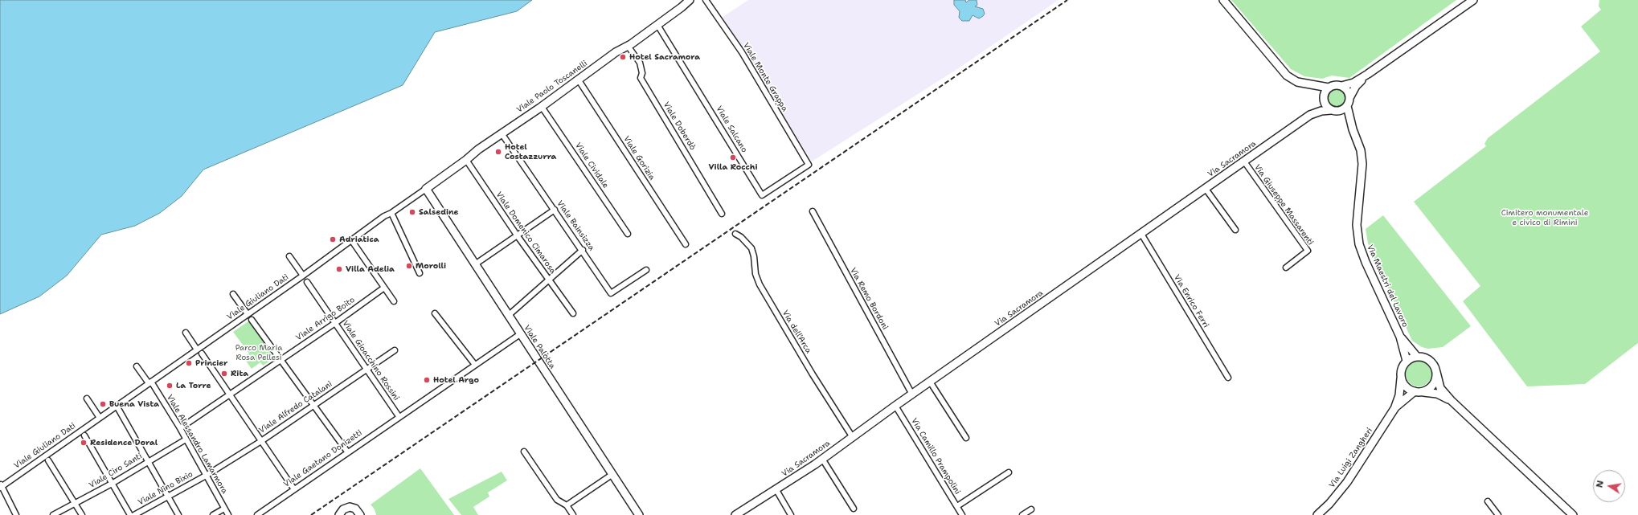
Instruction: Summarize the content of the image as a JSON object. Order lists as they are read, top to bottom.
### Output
{
  "streets": {
    "street": [
      "Viale Monte Grappa",
      "Viale Paolo Toscanelli",
      "Viale Doberdò",
      "Viale Salcano",
      "Viale Gorizia",
      "Via Sacramora",
      "Viale Cividale",
      "Via Giuseppe Massarenti",
      "Viale Bainsizza",
      "Viale Domenico Cimarosa",
      "Via Maestri del Lavoro",
      "Viale Giuliano Dati",
      "Via Remo Bordoni",
      "Via Enrico Ferri",
      "Viale Arrigo Boito",
      "Via dell'Arca",
      "Viale Palotta",
      "Viale Gioacchino Rossini",
      "Viale Alfredo Catalani",
      "Viale Alessandro Lamarmora",
      "Via Camillo Prampolini",
      "Via Luigi Zangheri",
      "Viale Gaetano Donizetti",
      "Viale Ciro Santi",
      "Viale Nino Bixio"
    ]
  },
  "crossings": [
    ["Viale Monte Grappa", "Viale Salcano"],
    ["Viale Paolo Toscanelli", "Viale Doberdò"],
    ["Viale Paolo Toscanelli", "Viale Salcano"],
    ["Viale Paolo Toscanelli", "Viale Gorizia"],
    ["Viale Paolo Toscanelli", "Viale Cividale"],
    ["Viale Paolo Toscanelli", "Viale Bainsizza"],
    ["Viale Paolo Toscanelli", "Viale Domenico Cimarosa"],
    ["Viale Paolo Toscanelli", "Viale Giuliano Dati"],
    ["Viale Paolo Toscanelli", "Viale Palotta"],
    ["Via Sacramora", "Via Giuseppe Massarenti"],
    ["Via Sacramora", "Via Maestri del Lavoro"],
    ["Via Sacramora", "Via Remo Bordoni"],
    ["Via Sacramora", "Via Enrico Ferri"],
    ["Via Sacramora", "Via dell'Arca"],
    ["Via Sacramora", "Via Camillo Prampolini"],
    ["Via Maestri del Lavoro", "Via Luigi Zangheri"],
    ["Viale Giuliano Dati", "Viale Palotta"],
    ["Viale Giuliano Dati", "Viale Alessandro Lamarmora"],
    ["Viale Arrigo Boito", "Viale Gioacchino Rossini"],
    ["Viale Arrigo Boito", "Viale Alessandro Lamarmora"],
    ["Viale Palotta", "Viale Gaetano Donizetti"],
    ["Viale Gioacchino Rossini", "Viale Alfredo Catalani"],
    ["Viale Gioacchino Rossini", "Viale Gaetano Donizetti"],
    ["Viale Alfredo Catalani", "Viale Alessandro Lamarmora"],
    ["Viale Alfredo Catalani", "Viale Nino Bixio"],
    ["Viale Alessandro Lamarmora", "Viale Ciro Santi"],
    ["Viale Alessandro Lamarmora", "Viale Nino Bixio"]
  ],
  "parks": ["Cimitero monumentale e civico di Rimini", "Parco Maria Rosa Pellesi"],
  "places": [
    "Hotel Sacramora",
    "Hotel Costazzurra",
    "Villa Rocchi",
    "Salsedine",
    "Adriatica",
    "Morolli",
    "Villa Adelia",
    "Princier",
    "Rita",
    "Hotel Argo",
    "La Torre",
    "Buena Vista",
    "Residence Doral"
  ],
  "north": "left"
}
